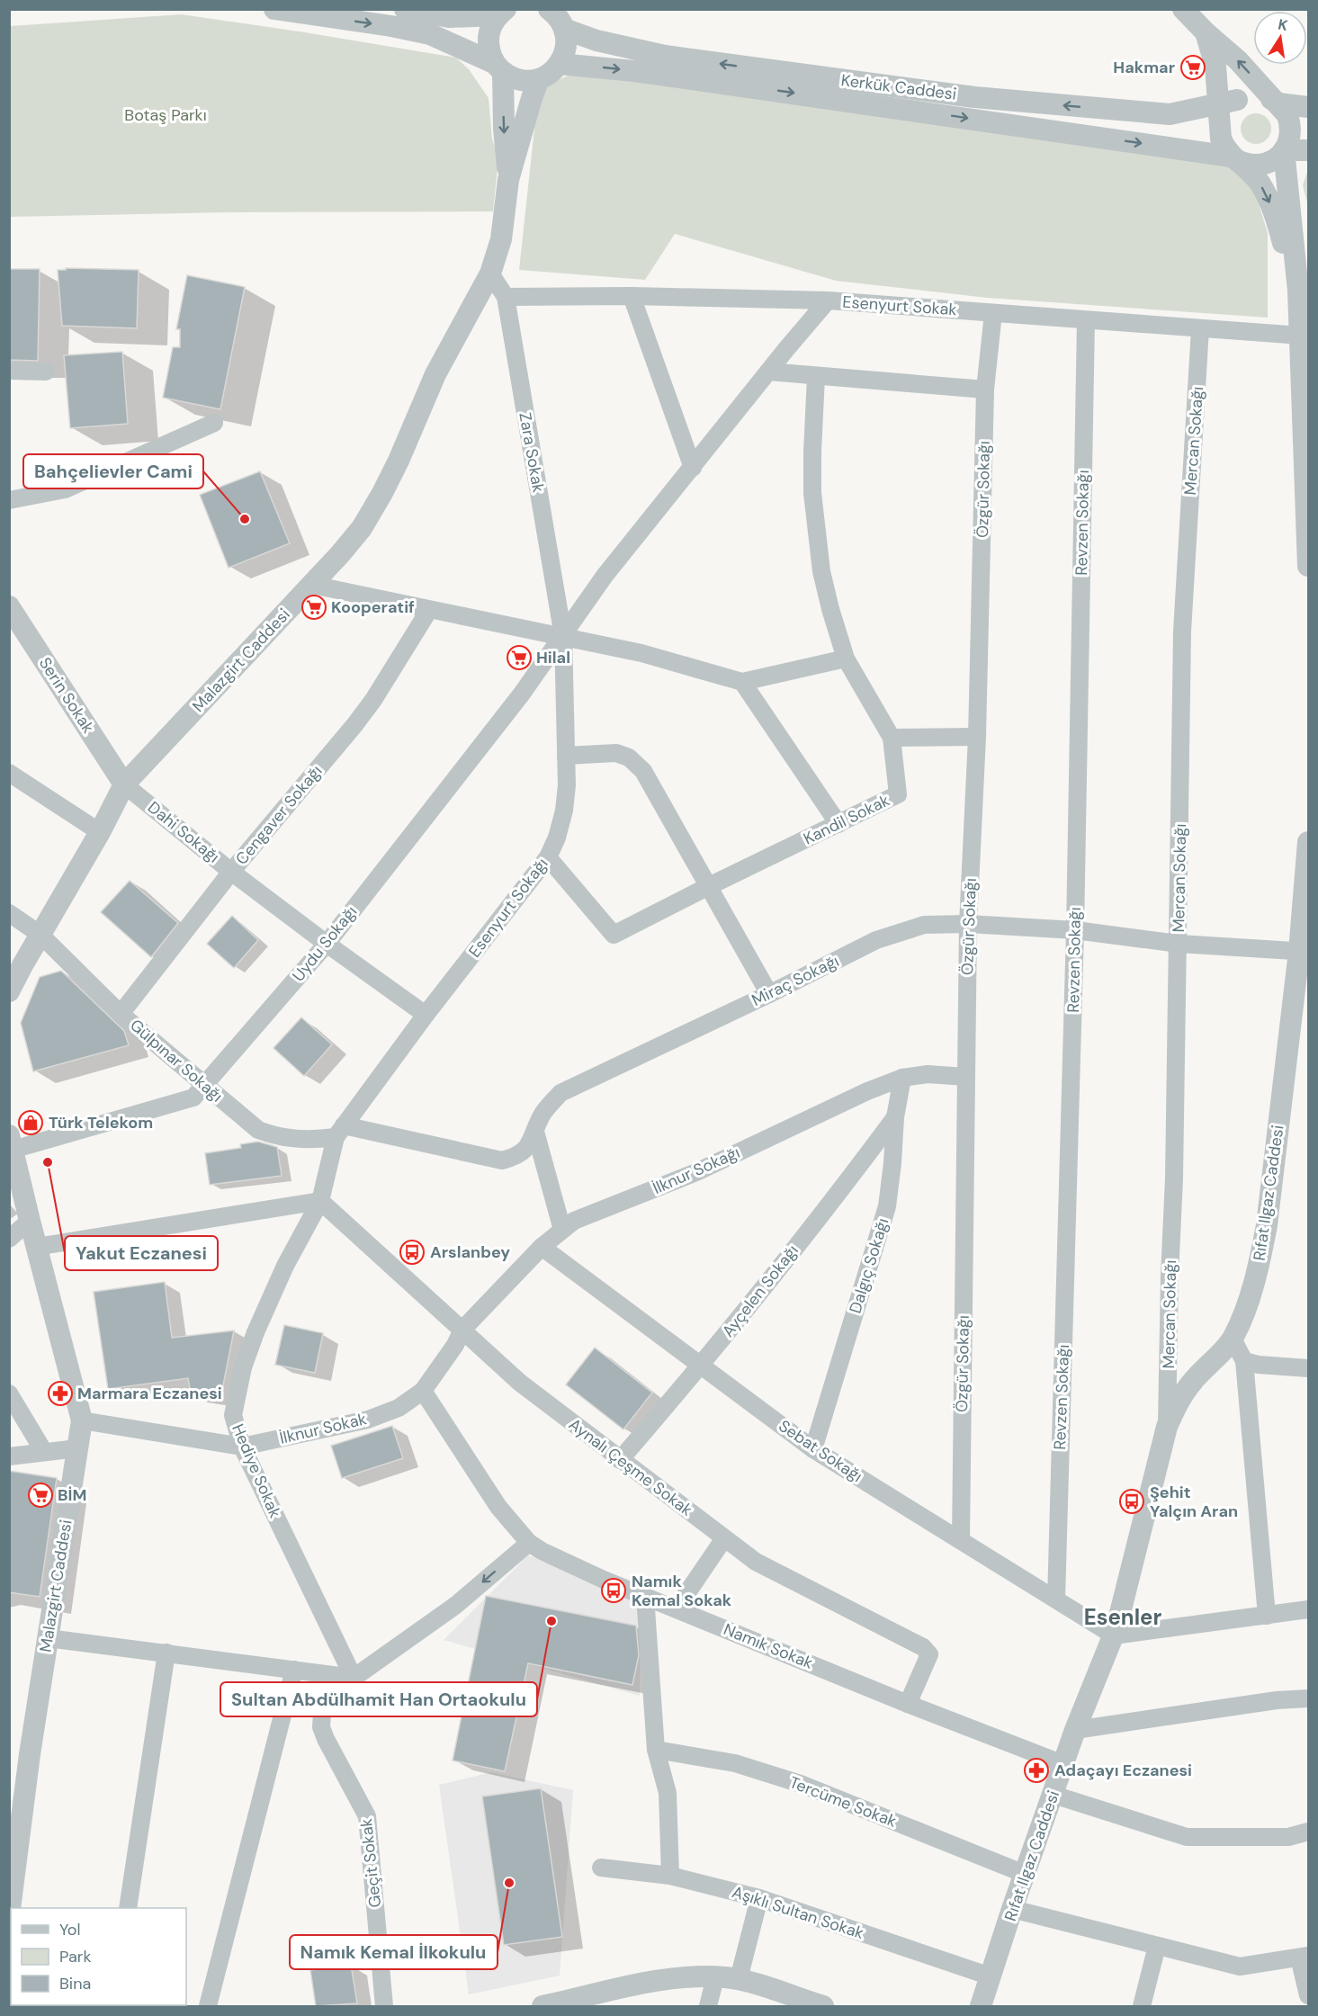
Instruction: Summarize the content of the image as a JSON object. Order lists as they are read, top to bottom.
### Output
{
  "streets": {
    "street": [
      "Kerkük Caddesi",
      "Esenyurt Sokak",
      "Mercan Sokağı",
      "Zara Sokak",
      "Özgür Sokağı",
      "Revzen Sokağı",
      "Malazgirt Caddesi",
      "Serin Sokak",
      "Cengaver Sokağı",
      "Kandil Sokak",
      "Dahi Sokağı",
      "Esenyurt Sokağı",
      "Uydu Sokağı",
      "Miraç Sokağı",
      "Gülpınar Sokağı",
      "İlknur Sokağı",
      "Rıfat Ilgaz Caddesi",
      "Dalgıç Sokağı",
      "Ayçelen Sokağı",
      "İlknur Sokak",
      "Sebat Sokağı",
      "Aynalı Çeşme Sokak",
      "Hediye Sokak",
      "Namık Sokak",
      "Tercüme Sokak",
      "Geçit Sokak",
      "Aşıklı Sultan Sokak"
    ]
  },
  "crossings": [
    ["Esenyurt Sokak", "Mercan Sokağı"],
    ["Esenyurt Sokak", "Zara Sokak"],
    ["Esenyurt Sokak", "Özgür Sokağı"],
    ["Esenyurt Sokak", "Revzen Sokağı"],
    ["Esenyurt Sokak", "Esenyurt Sokağı"],
    ["Esenyurt Sokak", "Uydu Sokağı"],
    ["Mercan Sokağı", "Miraç Sokağı"],
    ["Mercan Sokağı", "Rıfat Ilgaz Caddesi"],
    ["Zara Sokak", "Malazgirt Caddesi"],
    ["Zara Sokak", "Esenyurt Sokağı"],
    ["Zara Sokak", "Uydu Sokağı"],
    ["Özgür Sokağı", "Miraç Sokağı"],
    ["Özgür Sokağı", "İlknur Sokağı"],
    ["Özgür Sokağı", "Sebat Sokağı"],
    ["Revzen Sokağı", "Miraç Sokağı"],
    ["Revzen Sokağı", "Sebat Sokağı"],
    ["Malazgirt Caddesi", "Serin Sokak"],
    ["Malazgirt Caddesi", "Dahi Sokağı"],
    ["Malazgirt Caddesi", "Uydu Sokağı"],
    ["Malazgirt Caddesi", "Gülpınar Sokağı"],
    ["Malazgirt Caddesi", "İlknur Sokak"],
    ["Serin Sokak", "Dahi Sokağı"],
    ["Cengaver Sokağı", "Dahi Sokağı"],
    ["Cengaver Sokağı", "Gülpınar Sokağı"],
    ["Kandil Sokak", "Esenyurt Sokağı"],
    ["Dahi Sokağı", "Esenyurt Sokağı"],
    ["Dahi Sokağı", "Uydu Sokağı"],
    ["Esenyurt Sokağı", "Uydu Sokağı"],
    ["Esenyurt Sokağı", "Miraç Sokağı"],
    ["Esenyurt Sokağı", "Gülpınar Sokağı"],
    ["Esenyurt Sokağı", "Hediye Sokak"],
    ["Uydu Sokağı", "Gülpınar Sokağı"],
    ["Miraç Sokağı", "Gülpınar Sokağı"],
    ["Miraç Sokağı", "Rıfat Ilgaz Caddesi"],
    ["Miraç Sokağı", "Hediye Sokak"],
    ["Gülpınar Sokağı", "Hediye Sokak"],
    ["İlknur Sokağı", "Dalgıç Sokağı"],
    ["İlknur Sokağı", "İlknur Sokak"],
    ["İlknur Sokağı", "Sebat Sokağı"],
    ["İlknur Sokağı", "Aynalı Çeşme Sokak"],
    ["Rıfat Ilgaz Caddesi", "Sebat Sokağı"],
    ["Rıfat Ilgaz Caddesi", "Namık Sokak"],
    ["Rıfat Ilgaz Caddesi", "Tercüme Sokak"],
    ["Rıfat Ilgaz Caddesi", "Aşıklı Sultan Sokak"],
    ["Dalgıç Sokağı", "Ayçelen Sokağı"],
    ["Dalgıç Sokağı", "Sebat Sokağı"],
    ["Ayçelen Sokağı", "Sebat Sokağı"],
    ["Ayçelen Sokağı", "Aynalı Çeşme Sokak"],
    ["İlknur Sokak", "Aynalı Çeşme Sokak"],
    ["İlknur Sokak", "Hediye Sokak"],
    ["İlknur Sokak", "Namık Sokak"],
    ["Aynalı Çeşme Sokak", "Hediye Sokak"],
    ["Aynalı Çeşme Sokak", "Namık Sokak"],
    ["Hediye Sokak", "Geçit Sokak"],
    ["Namık Sokak", "Geçit Sokak"]
  ],
  "one_way": ["Geçit Sokak"],
  "districts": ["Esenler"],
  "parks": ["Botaş Parkı"],
  "places": {
    "supermarket": [
      "Hakmar",
      "Kooperatif",
      "Hilal",
      "BİM"
    ],
    "other": [
      "Bahçelievler Cami",
      "Yakut Eczanesi",
      "Sultan Abdülhamit Han Ortaokulu",
      "Namık Kemal İlkokulu"
    ],
    "shop": ["Türk Telekom"],
    "bus stop": ["Arslanbey", "Şehit Yalçın Aran", "Namık Kemal Sokak"],
    "pharmacy": ["Marmara Eczanesi", "Adaçayı Eczanesi"]
  },
  "legend": ["Yol", "Park", "Bina"],
  "north": "top"
}
